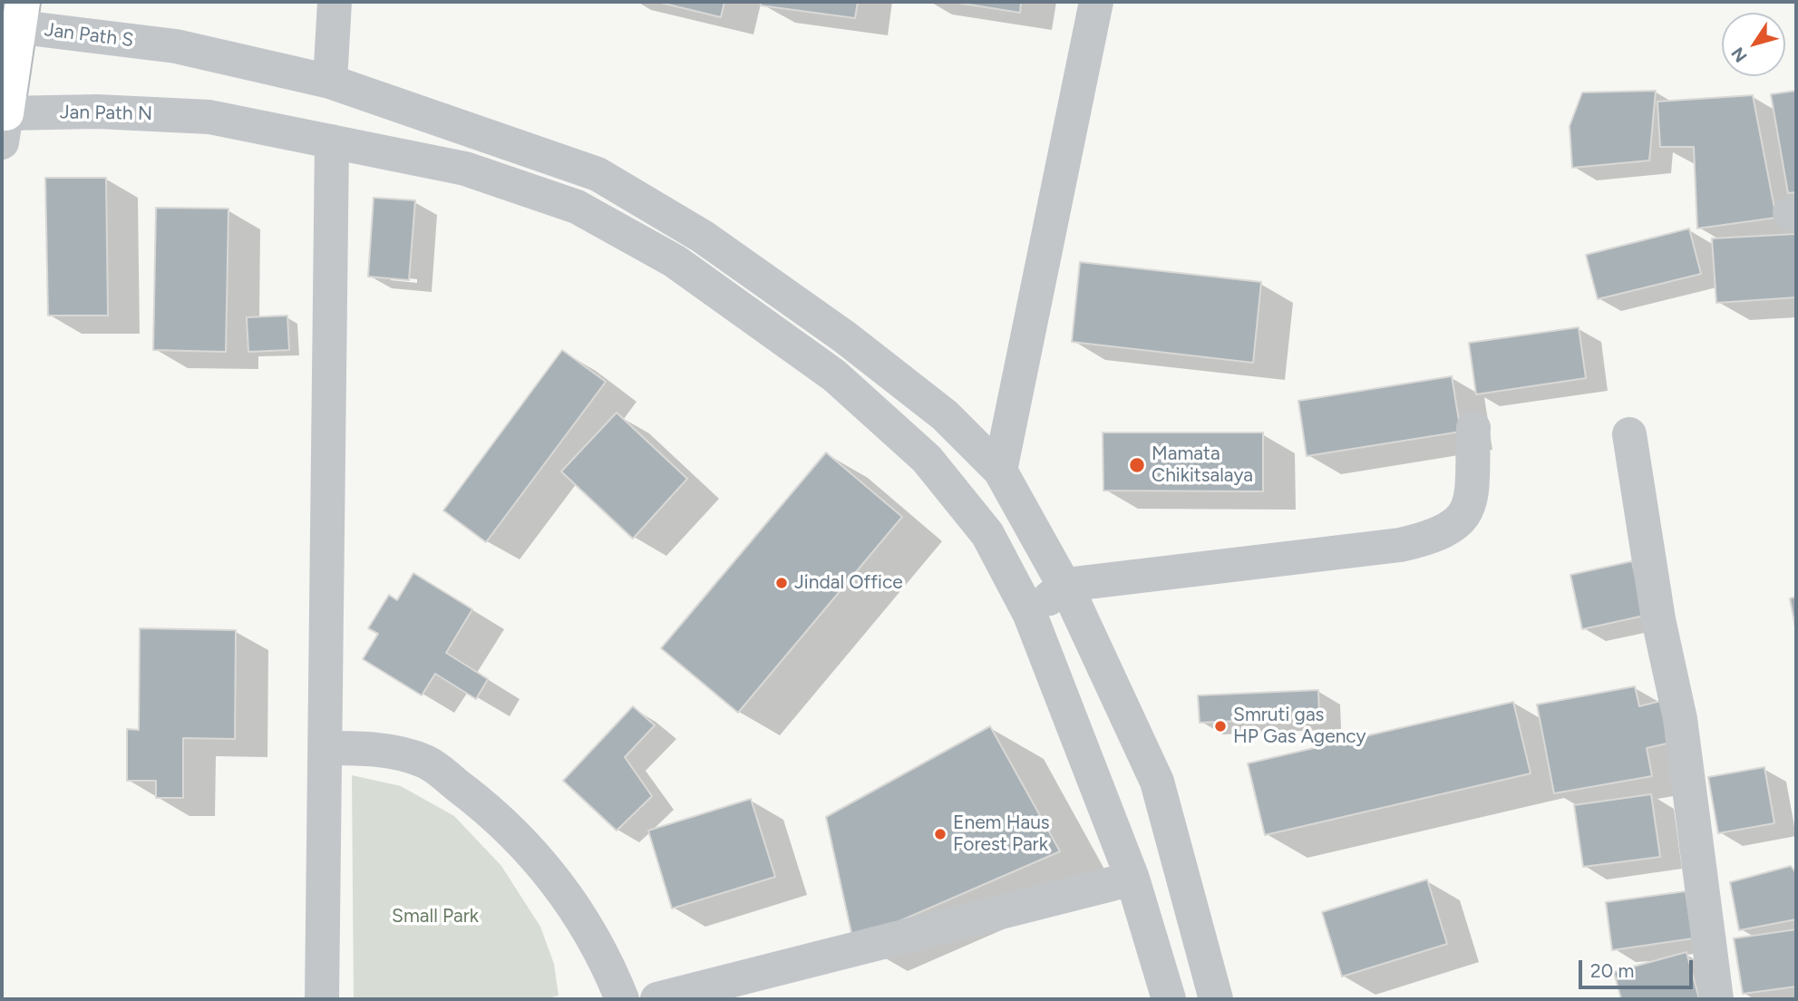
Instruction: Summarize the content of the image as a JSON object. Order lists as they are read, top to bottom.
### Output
{
  "streets": {
    "street": ["Jan Path S", "Jan Path N"]
  },
  "parks": ["Small Park"],
  "places": [
    "Mamata Chikitsalaya",
    "Jindal Office",
    "Smruti gas HP Gas Agency",
    "Enem Haus Forest Park"
  ],
  "scale_bar": "20 m",
  "north": "bottom left"
}
